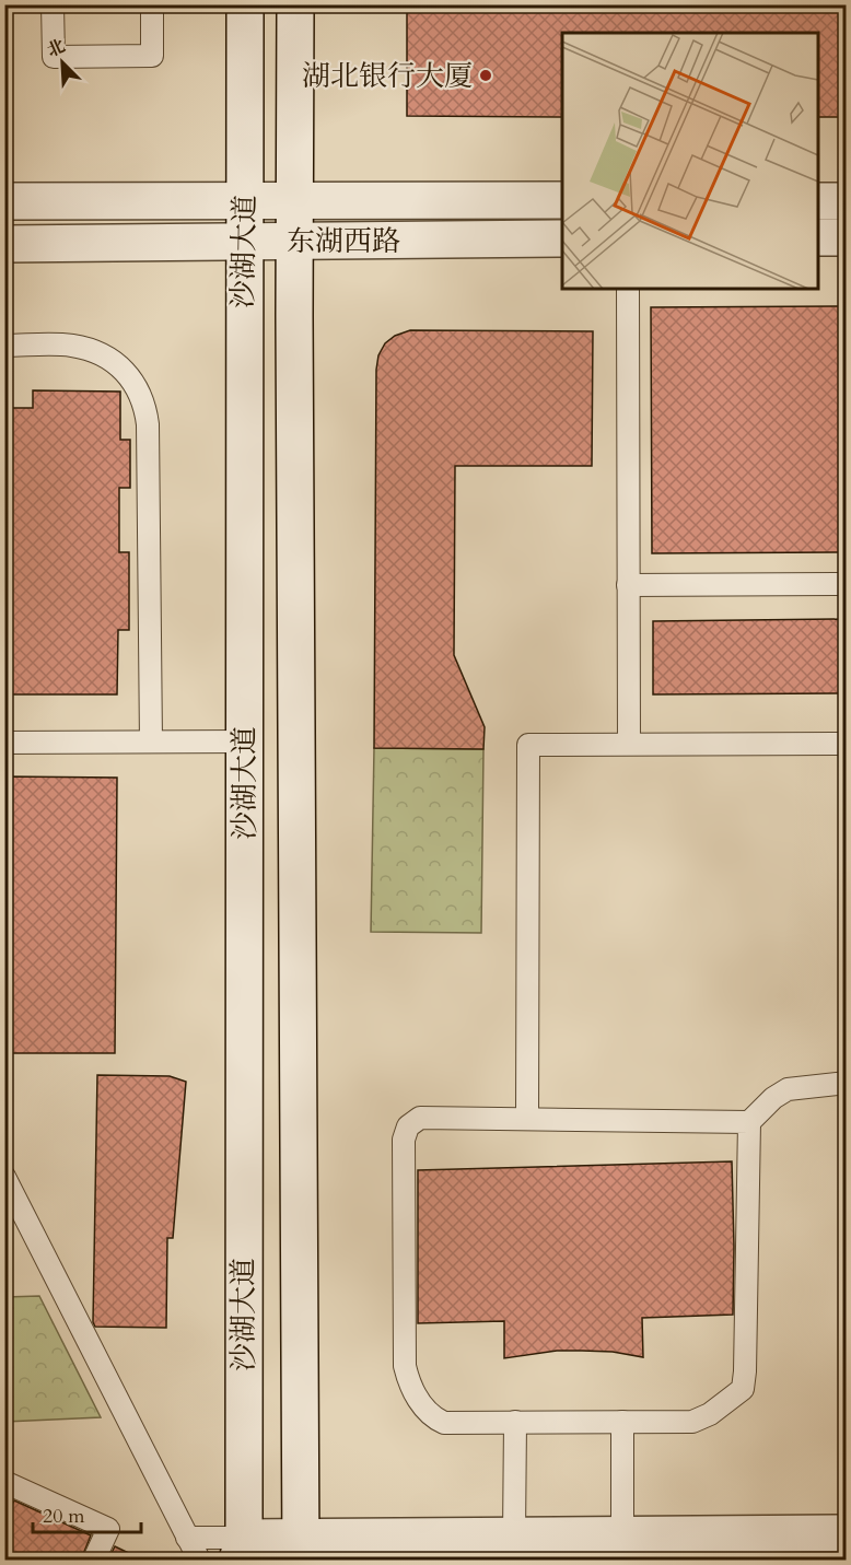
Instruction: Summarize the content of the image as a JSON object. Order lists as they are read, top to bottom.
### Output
{
  "streets": {
    "main road": ["东湖西路", "沙湖大道"]
  },
  "crossings": [
    ["东湖西路", "沙湖大道"]
  ],
  "places": ["湖北银行大厦"],
  "scale_bar": "20 m",
  "north": "top left"
}
